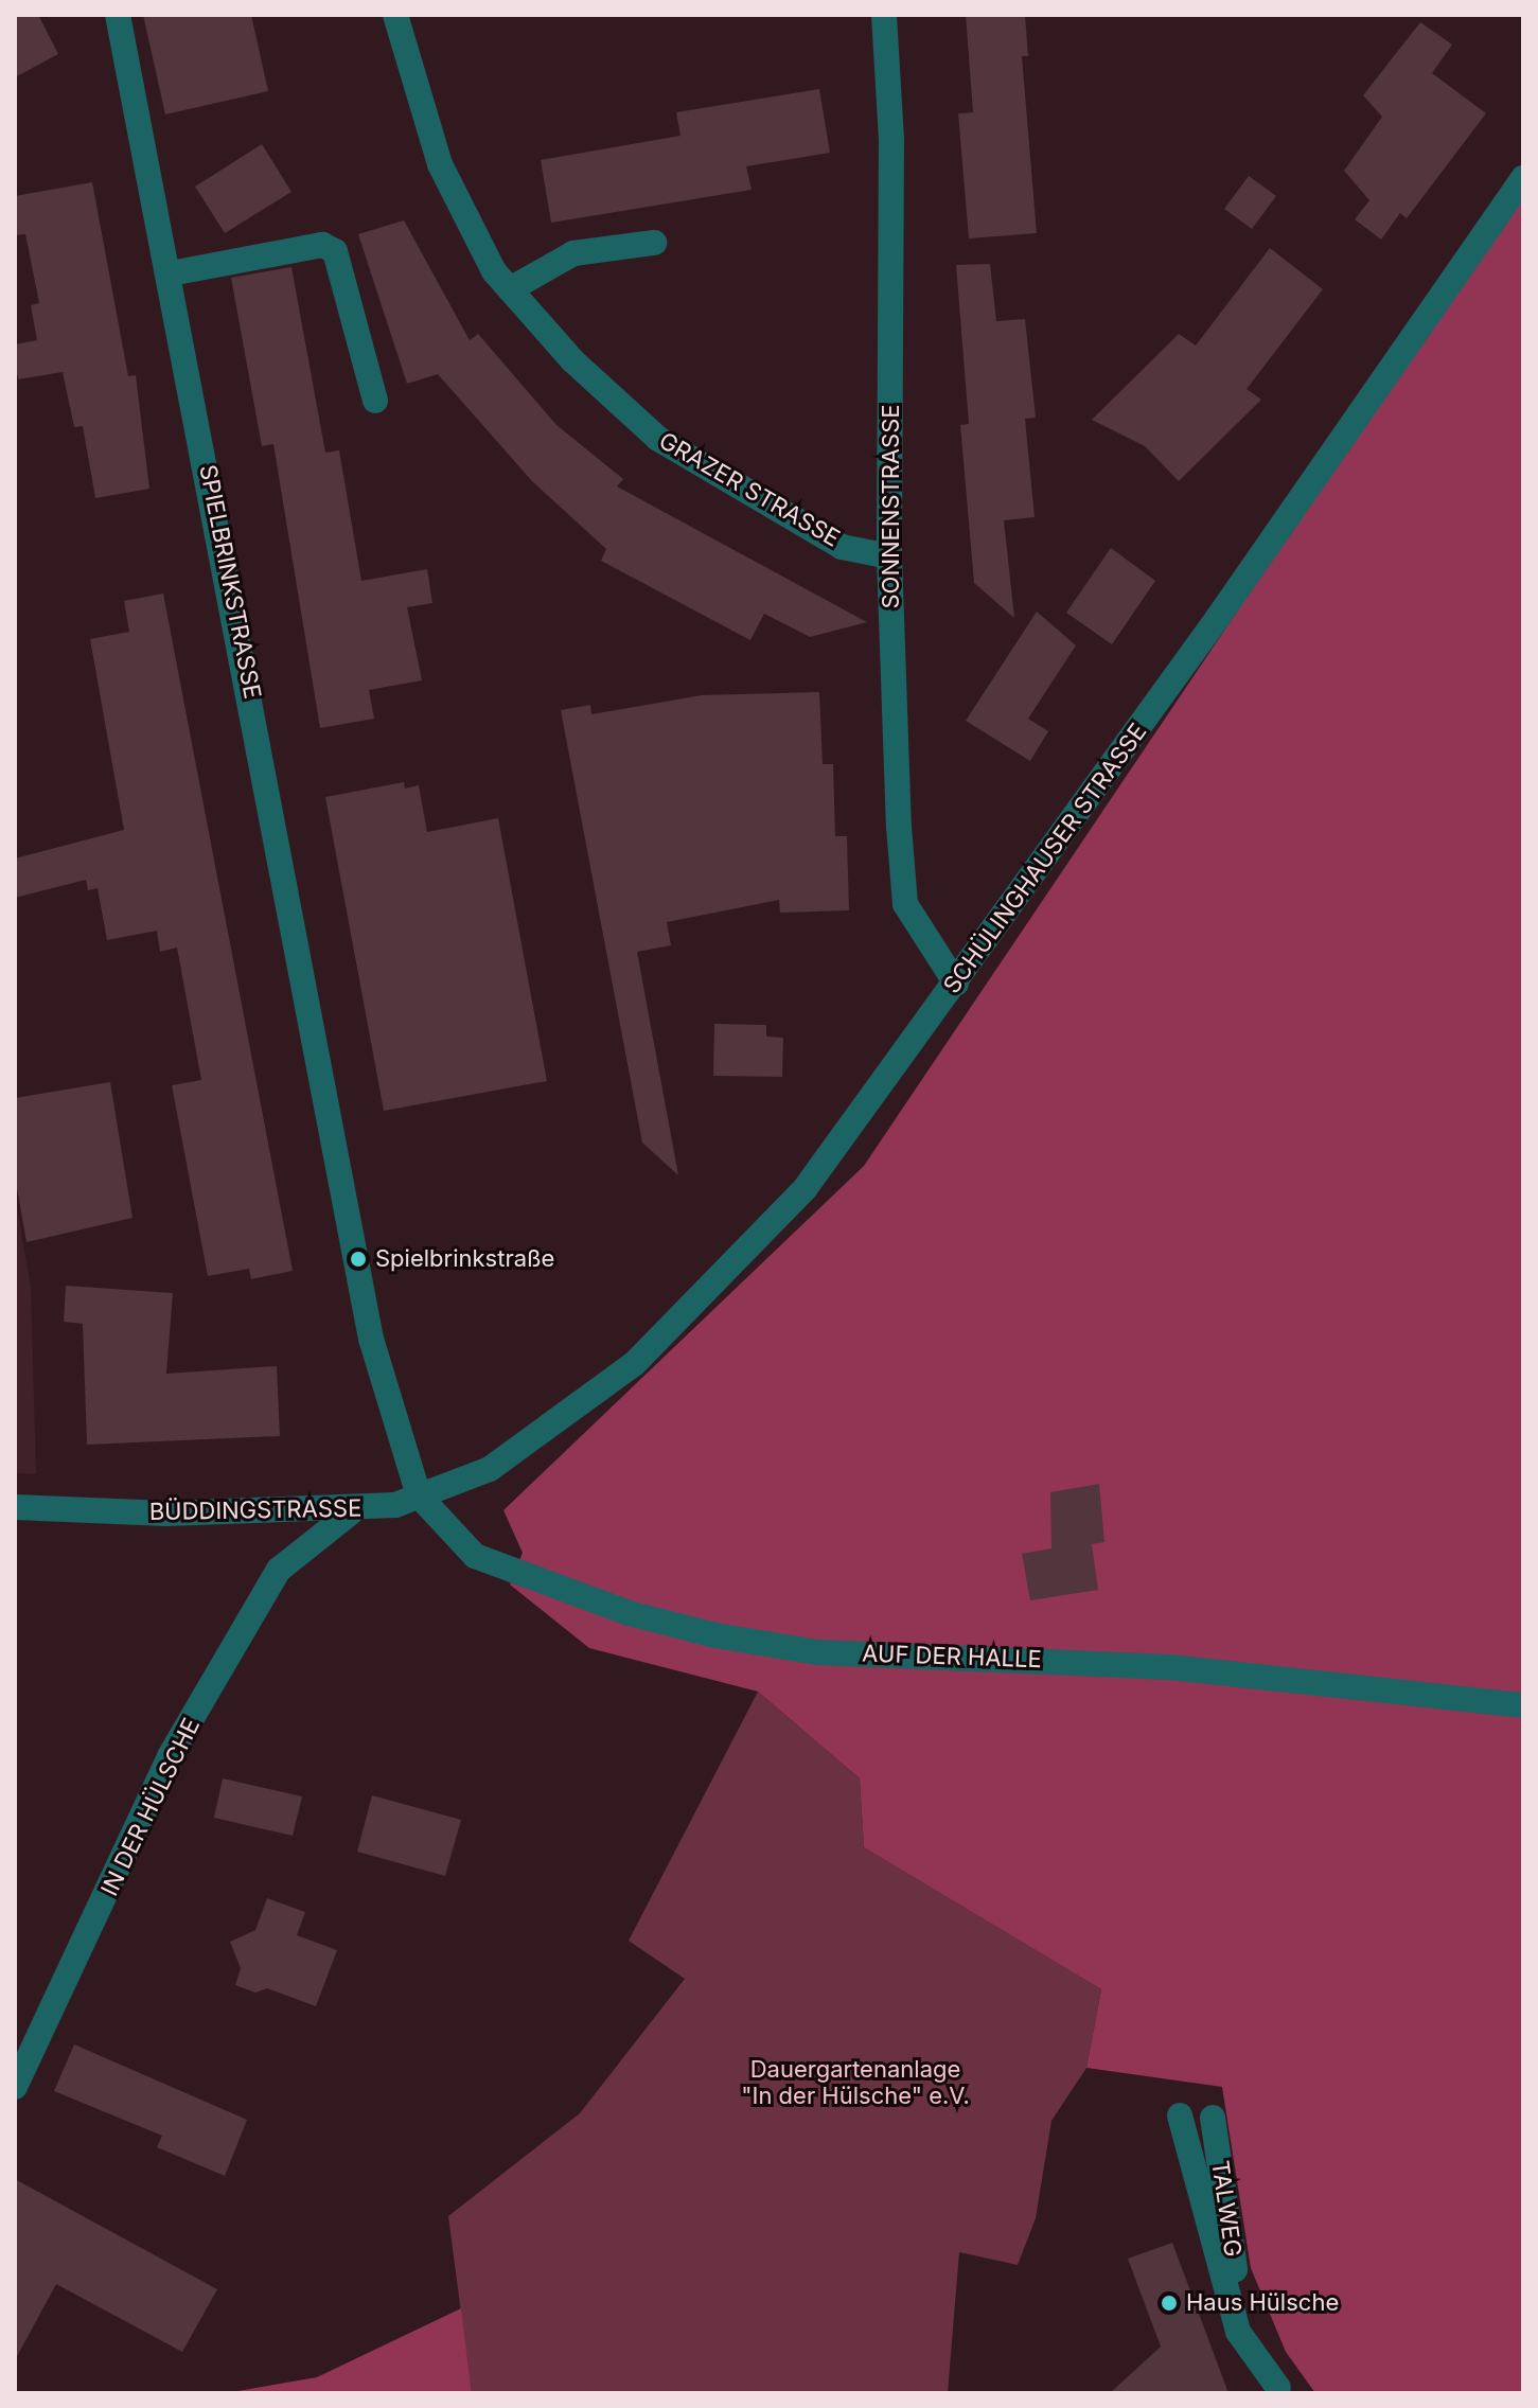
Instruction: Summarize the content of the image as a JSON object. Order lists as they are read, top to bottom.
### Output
{
  "streets": {
    "street": [
      "GRAZER STRASSE",
      "SONNENSTRASSE",
      "SPIELBRINKSTRASSE",
      "SCHÜLINGHAUSER STRASSE",
      "BÜDDINGSTRASSE",
      "AUF DER HALLE",
      "IN DER HÜLSCHE",
      "TALWEG"
    ]
  },
  "crossings": [
    ["GRAZER STRASSE", "SONNENSTRASSE"],
    ["SONNENSTRASSE", "SCHÜLINGHAUSER STRASSE"],
    ["SPIELBRINKSTRASSE", "BÜDDINGSTRASSE"],
    ["SPIELBRINKSTRASSE", "AUF DER HALLE"],
    ["SCHÜLINGHAUSER STRASSE", "BÜDDINGSTRASSE"],
    ["BÜDDINGSTRASSE", "AUF DER HALLE"],
    ["BÜDDINGSTRASSE", "IN DER HÜLSCHE"]
  ],
  "parks": ["Dauergartenanlage \"In der Hülsche\" e.V."],
  "places": ["Spielbrinkstraße", "Haus Hülsche"]
}
